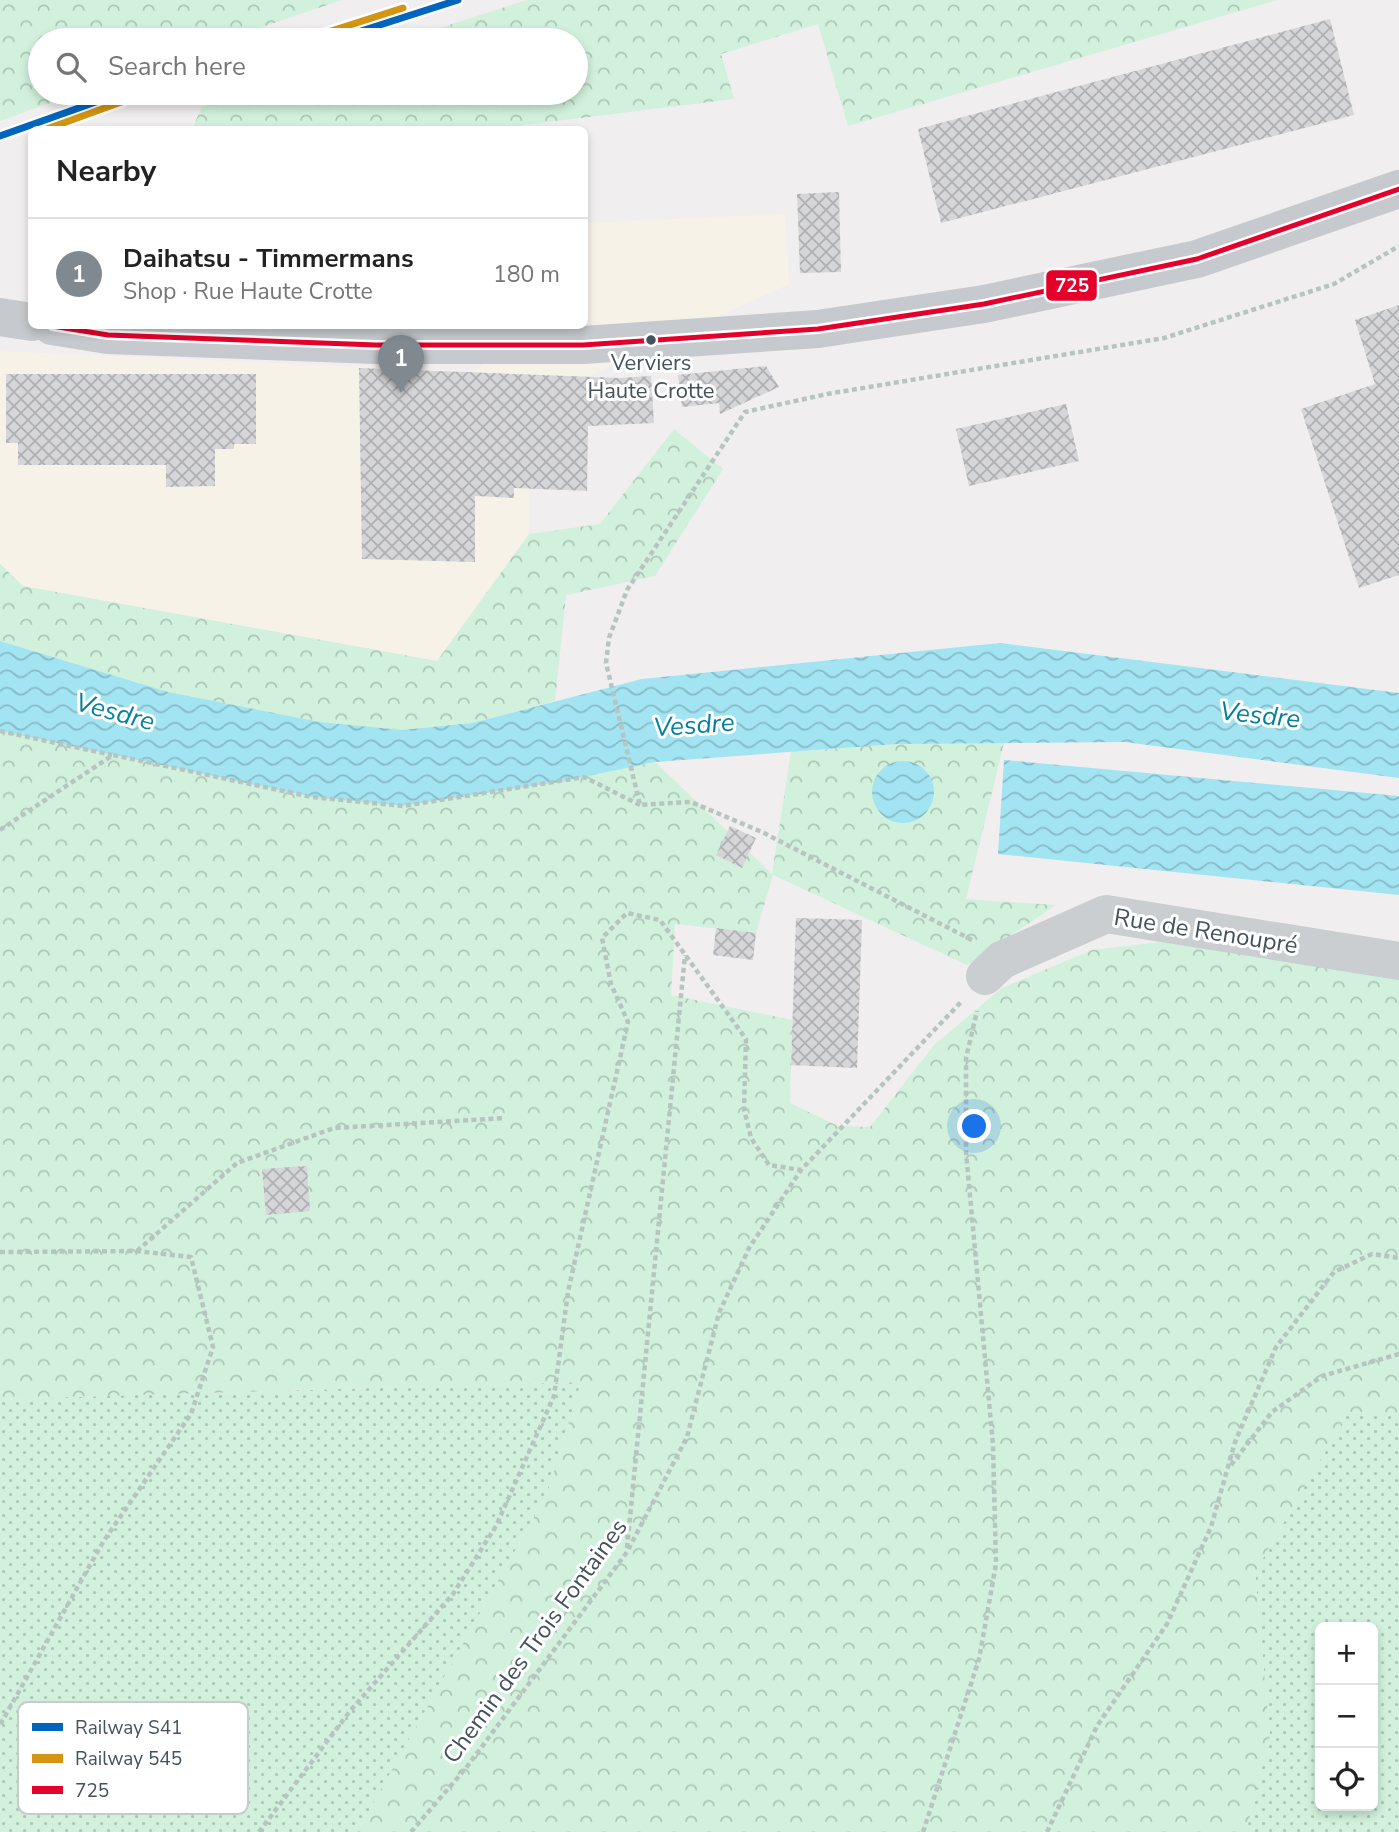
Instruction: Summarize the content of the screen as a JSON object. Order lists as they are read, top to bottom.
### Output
{
  "streets": {
    "street": ["Rue de Renoupré"],
    "path": ["Chemin des Trois Fontaines"]
  },
  "crossings": [
    ["Rue de Renoupré", "Chemin des Trois Fontaines"]
  ],
  "water": ["Vesdre"],
  "places": ["Verviers Haute Crotte"],
  "lines": ["rail line S41", "rail line 545", "transit line 725"],
  "legend": ["Railway S41", "Railway 545", "725"],
  "page": {
    "search": "Search here",
    "heading": "Nearby",
    "list": [
      {
        "mark": "1",
        "name": "Daihatsu - Timmermans",
        "note": "Shop · Rue Haute Crotte",
        "value": "180 m"
      }
    ],
    "pins": "1",
    "map_buttons": ["+", "−"]
  }
}
